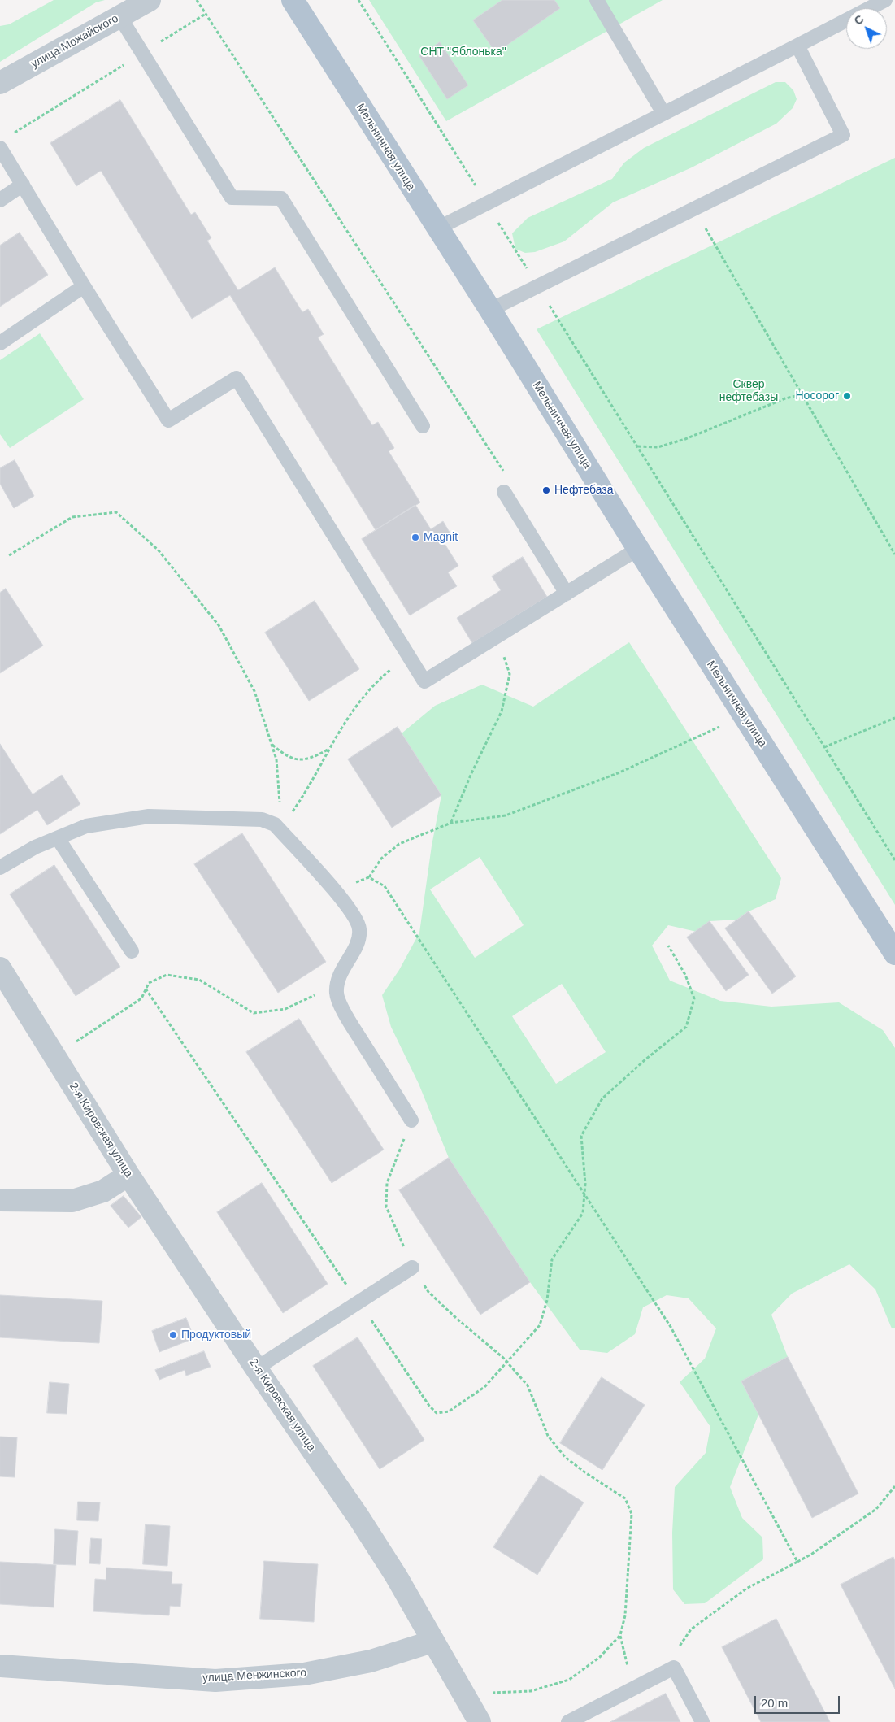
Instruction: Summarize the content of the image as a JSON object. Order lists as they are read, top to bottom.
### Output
{
  "streets": {
    "main road": ["Мельничная улица"],
    "street": ["улица Можайского", "2-я Кировская улица", "улица Менжинского"]
  },
  "crossings": [
    ["2-я Кировская улица", "улица Менжинского"]
  ],
  "parks": ["СНТ \"Яблонька\"", "Сквер нефтебазы"],
  "places": [
    "Носорог",
    "Нефтебаза",
    "Magnit",
    "Продуктовый"
  ],
  "scale_bar": "20 m",
  "north": "top left"
}
